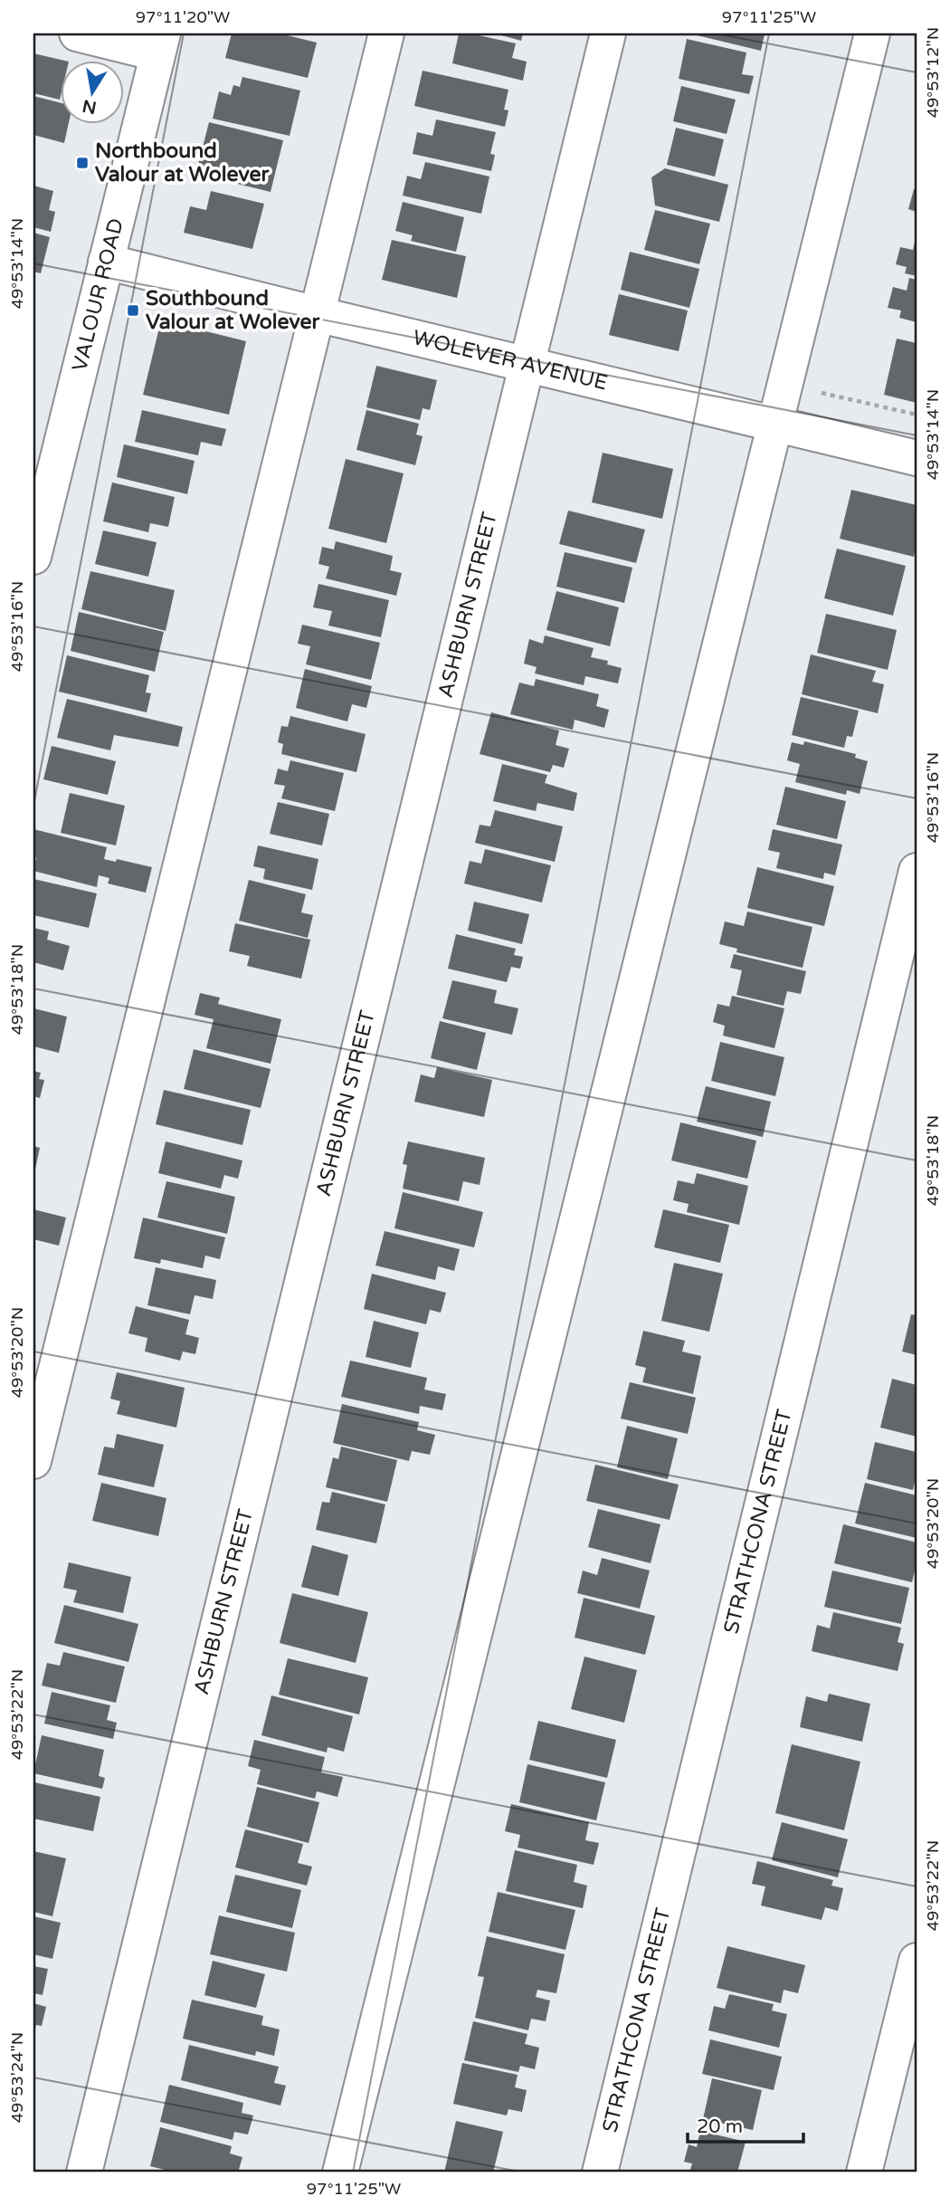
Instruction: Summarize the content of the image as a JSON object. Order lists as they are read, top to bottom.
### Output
{
  "streets": {
    "street": [
      "VALOUR ROAD",
      "WOLEVER AVENUE",
      "ASHBURN STREET",
      "STRATHCONA STREET"
    ]
  },
  "crossings": [
    ["VALOUR ROAD", "WOLEVER AVENUE"],
    ["WOLEVER AVENUE", "ASHBURN STREET"]
  ],
  "places": {
    "transit": ["Northbound Valour at Wolever", "Southbound Valour at Wolever"]
  },
  "scale_bar": "20 m",
  "north": "bottom",
  "coordinates": [
    "97°11'20\"W",
    "97°11'25\"W",
    "49°53'12\"N",
    "49°53'14\"N",
    "49°53'16\"N",
    "49°53'18\"N",
    "49°53'20\"N",
    "49°53'22\"N",
    "49°53'24\"N"
  ]
}
